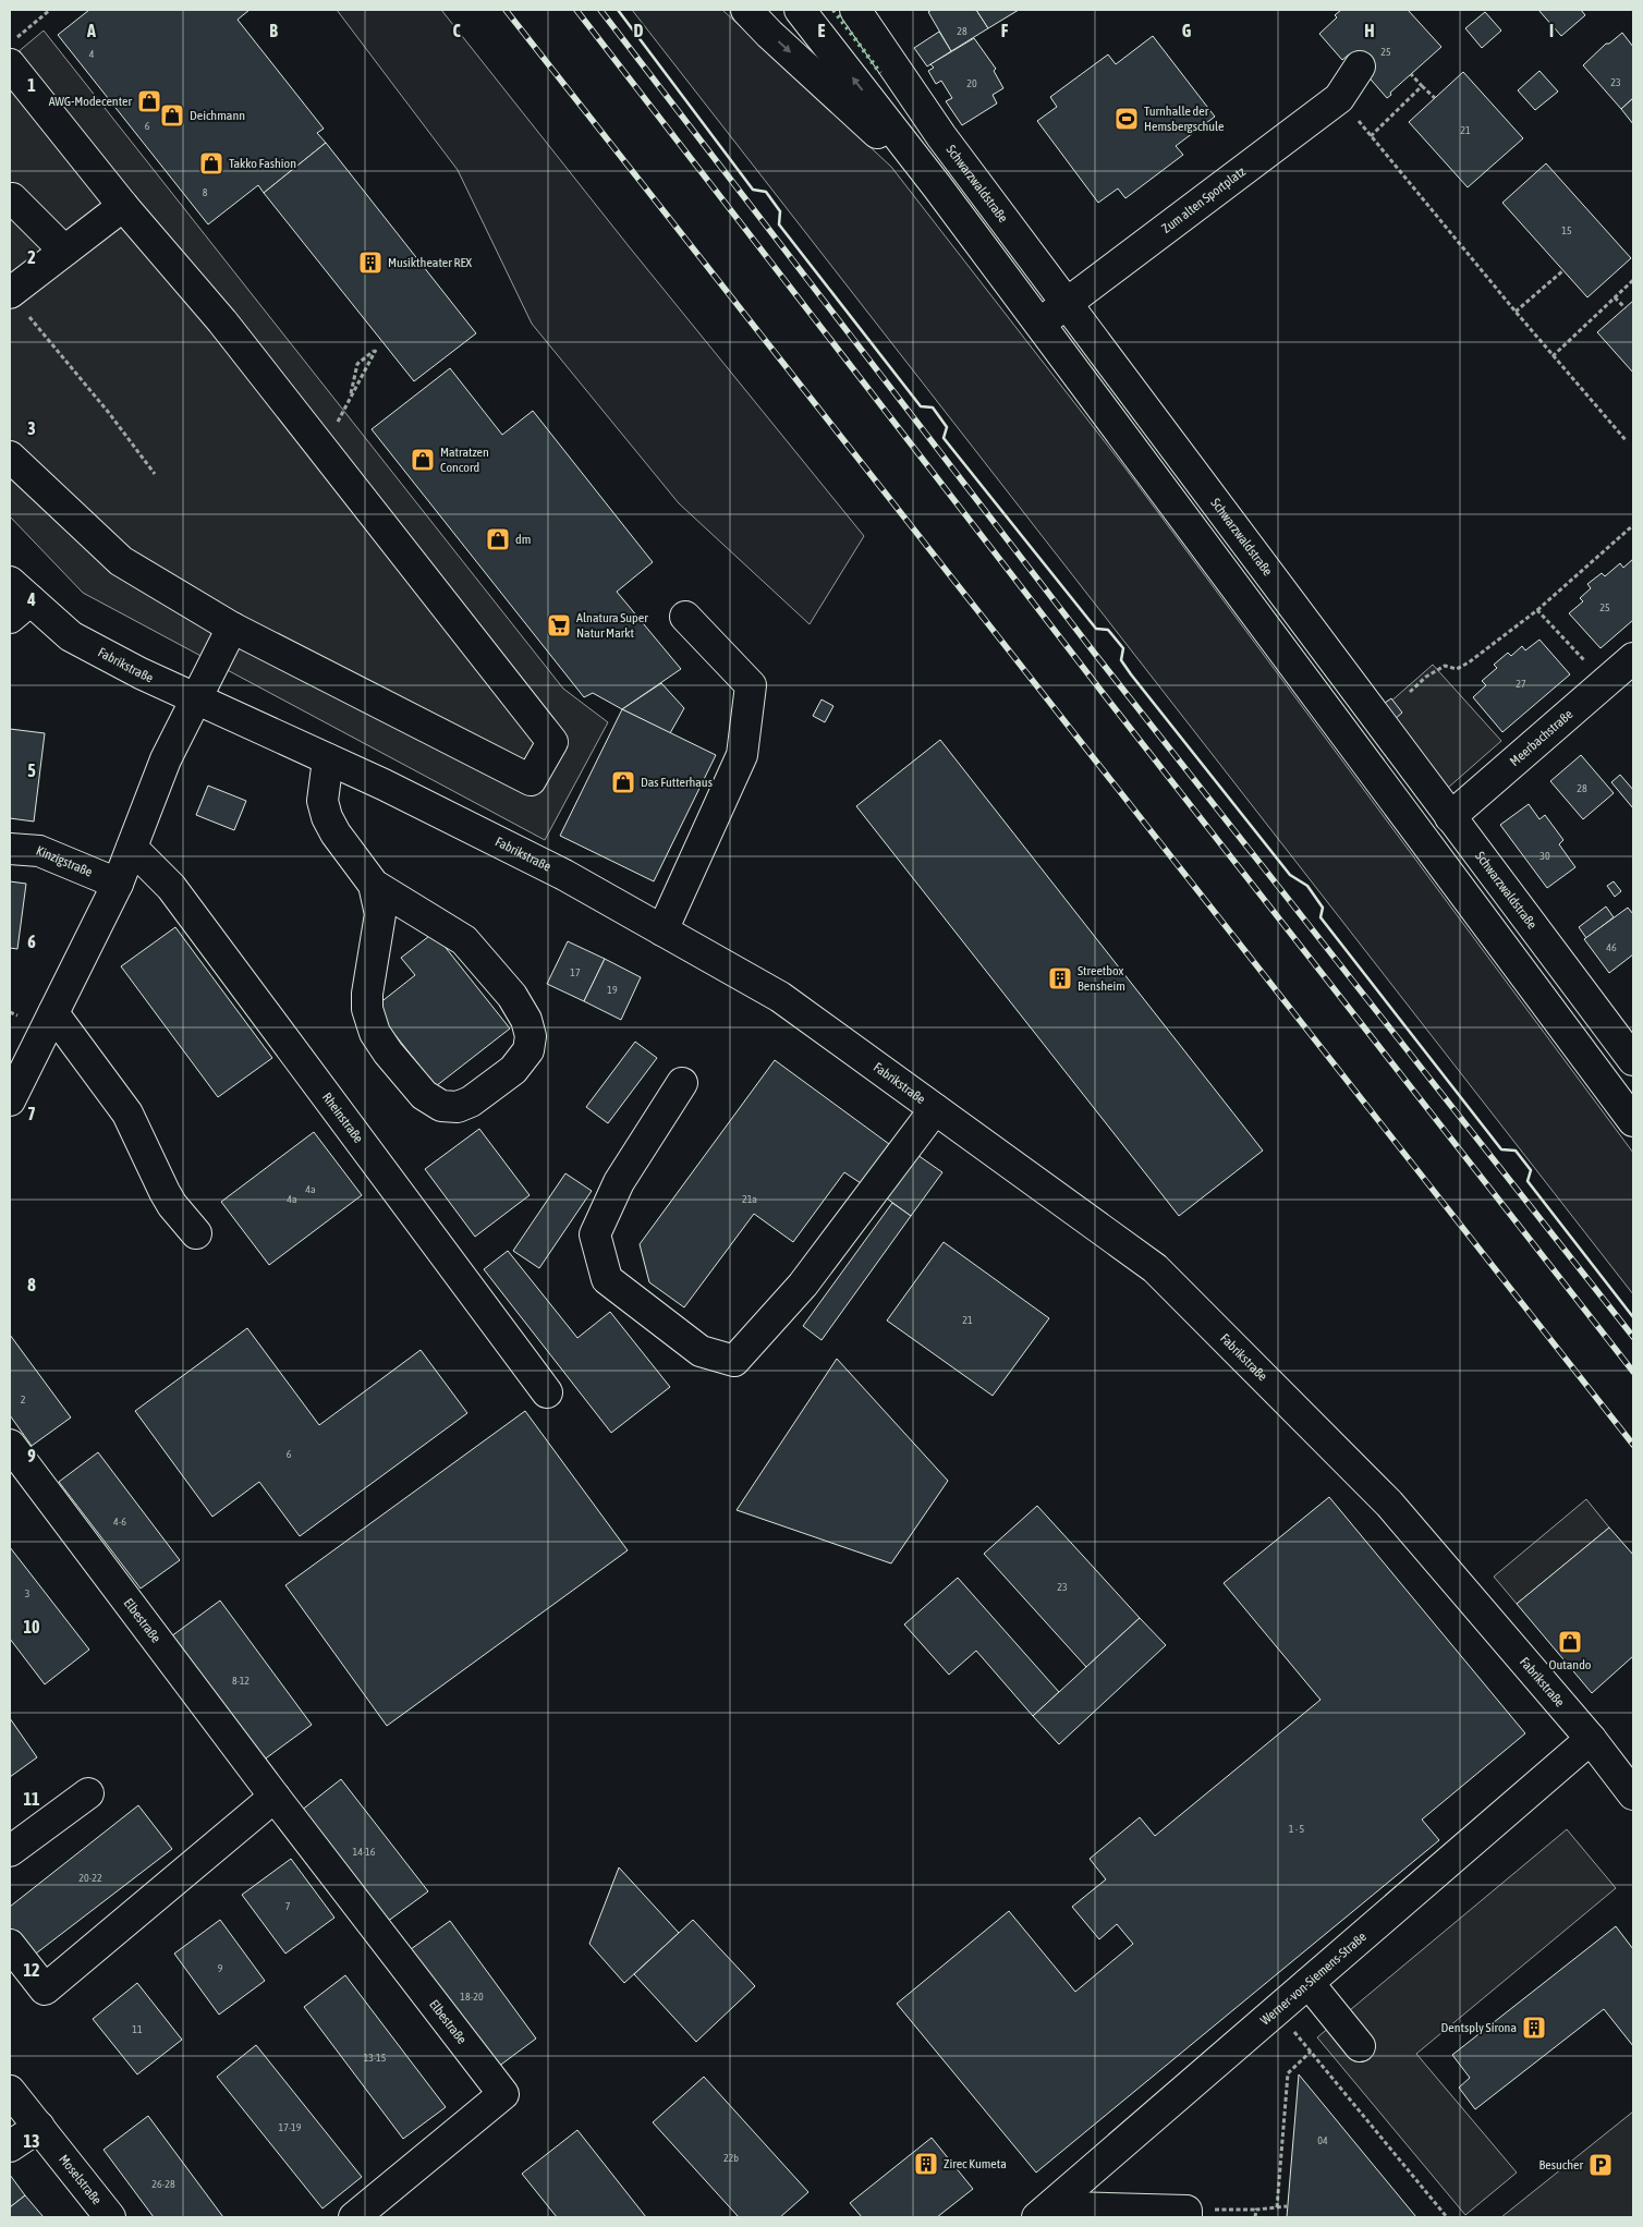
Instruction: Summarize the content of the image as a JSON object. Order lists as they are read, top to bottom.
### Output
{
  "streets": {
    "street": [
      "Schwarzwaldstraße",
      "Zum alten Sportplatz",
      "Fabrikstraße",
      "Meerbachstraße",
      "Kinzigstraße",
      "Rheinstraße",
      "Elbestraße",
      "Werner-von-Siemens-Straße",
      "Moselstraße"
    ]
  },
  "crossings": [
    ["Schwarzwaldstraße", "Zum alten Sportplatz"],
    ["Schwarzwaldstraße", "Meerbachstraße"],
    ["Fabrikstraße", "Werner-von-Siemens-Straße"]
  ],
  "places": {
    "shop": [
      "AWG-Modecenter",
      "Deichmann",
      "Takko Fashion",
      "Matratzen Concord",
      "dm",
      "Das Futterhaus",
      "Outando"
    ],
    "sports": ["Turnhalle der Hemsbergschule"],
    "building": [
      "Musiktheater REX",
      "Streetbox Bensheim",
      "Dentsply Sirona",
      "Zirec Kumeta"
    ],
    "supermarket": ["Alnatura Super Natur Markt"],
    "parking": ["Besucher"]
  },
  "house_numbers": [
    "28",
    "25",
    "4",
    "23",
    "20",
    "6",
    "21",
    "8",
    "15",
    "25",
    "27",
    "28",
    "30",
    "46",
    "17",
    "19",
    "4a",
    "4a",
    "21a",
    "21",
    "2",
    "6",
    "4-6",
    "23",
    "3",
    "8-12",
    "1 - 5",
    "14-16",
    "20-22",
    "7",
    "9",
    "18-20",
    "11",
    "13-15",
    "17-19",
    "04",
    "22b",
    "26-28"
  ],
  "grid": {
    "columns": [
      "A",
      "B",
      "C",
      "D",
      "E",
      "F",
      "G",
      "H",
      "I"
    ],
    "rows": [
      "1",
      "2",
      "3",
      "4",
      "5",
      "6",
      "7",
      "8",
      "9",
      "10",
      "11",
      "12",
      "13"
    ]
  }
}
